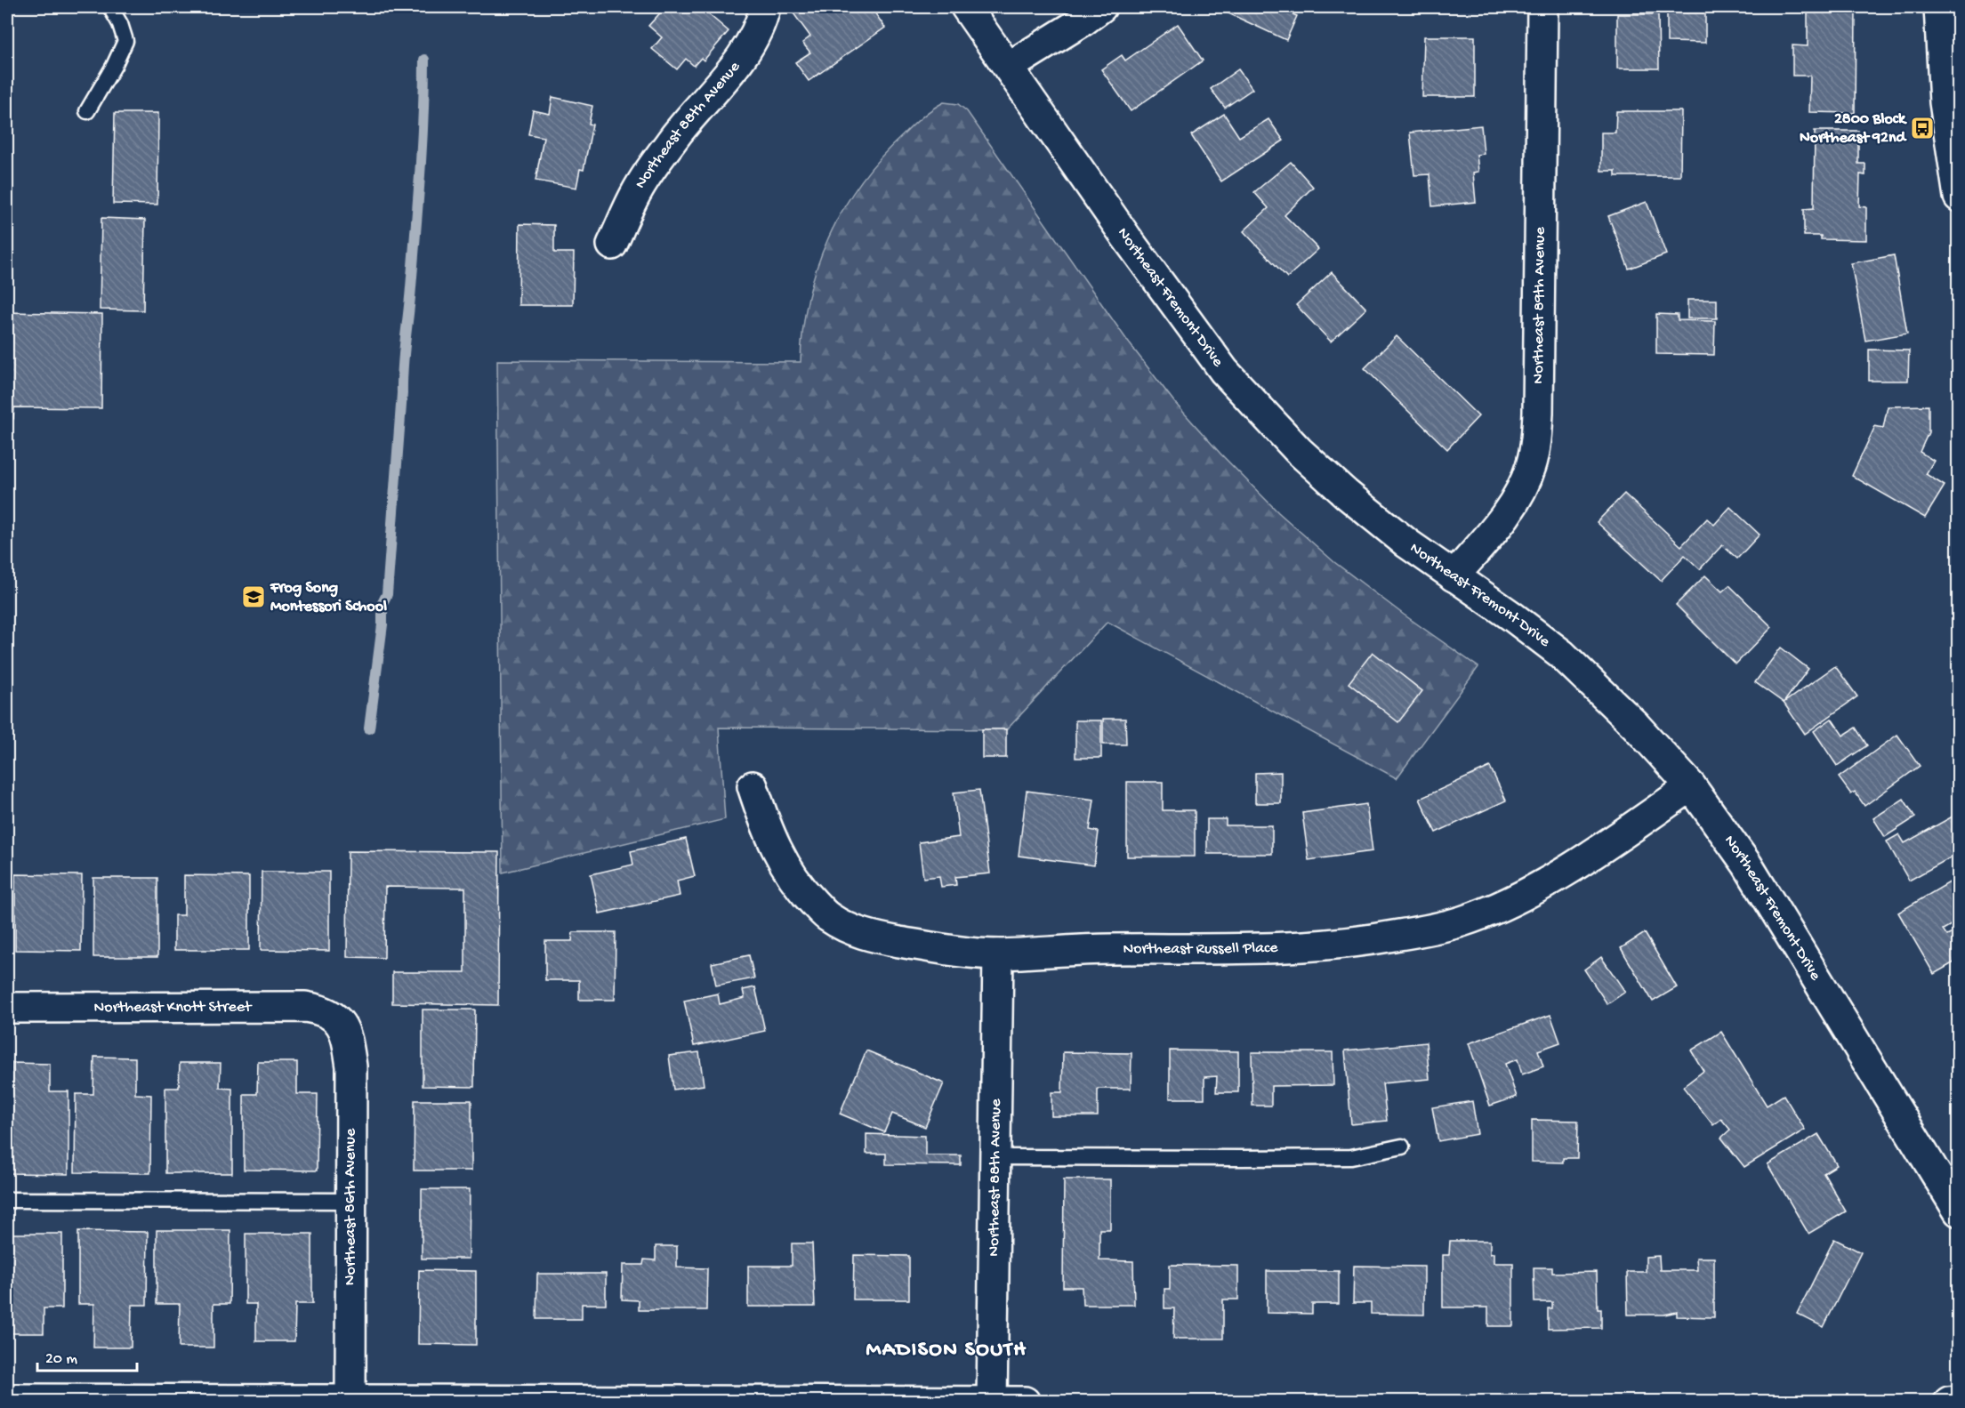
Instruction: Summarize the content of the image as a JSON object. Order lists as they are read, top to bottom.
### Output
{
  "streets": {
    "street": [
      "Northeast 88th Avenue",
      "Northeast Fremont Drive",
      "Northeast 89th Avenue",
      "Northeast Russell Place",
      "Northeast Knott Street",
      "Northeast 86th Avenue"
    ]
  },
  "crossings": [
    ["Northeast 88th Avenue", "Northeast Russell Place"],
    ["Northeast Fremont Drive", "Northeast 89th Avenue"],
    ["Northeast Fremont Drive", "Northeast Russell Place"],
    ["Northeast Knott Street", "Northeast 86th Avenue"]
  ],
  "districts": ["MADISON SOUTH"],
  "places": {
    "bus stop": ["2800 Block Northeast 92nd"],
    "school or university": ["Frog Song Montessori School"]
  },
  "scale_bar": "20 m"
}
